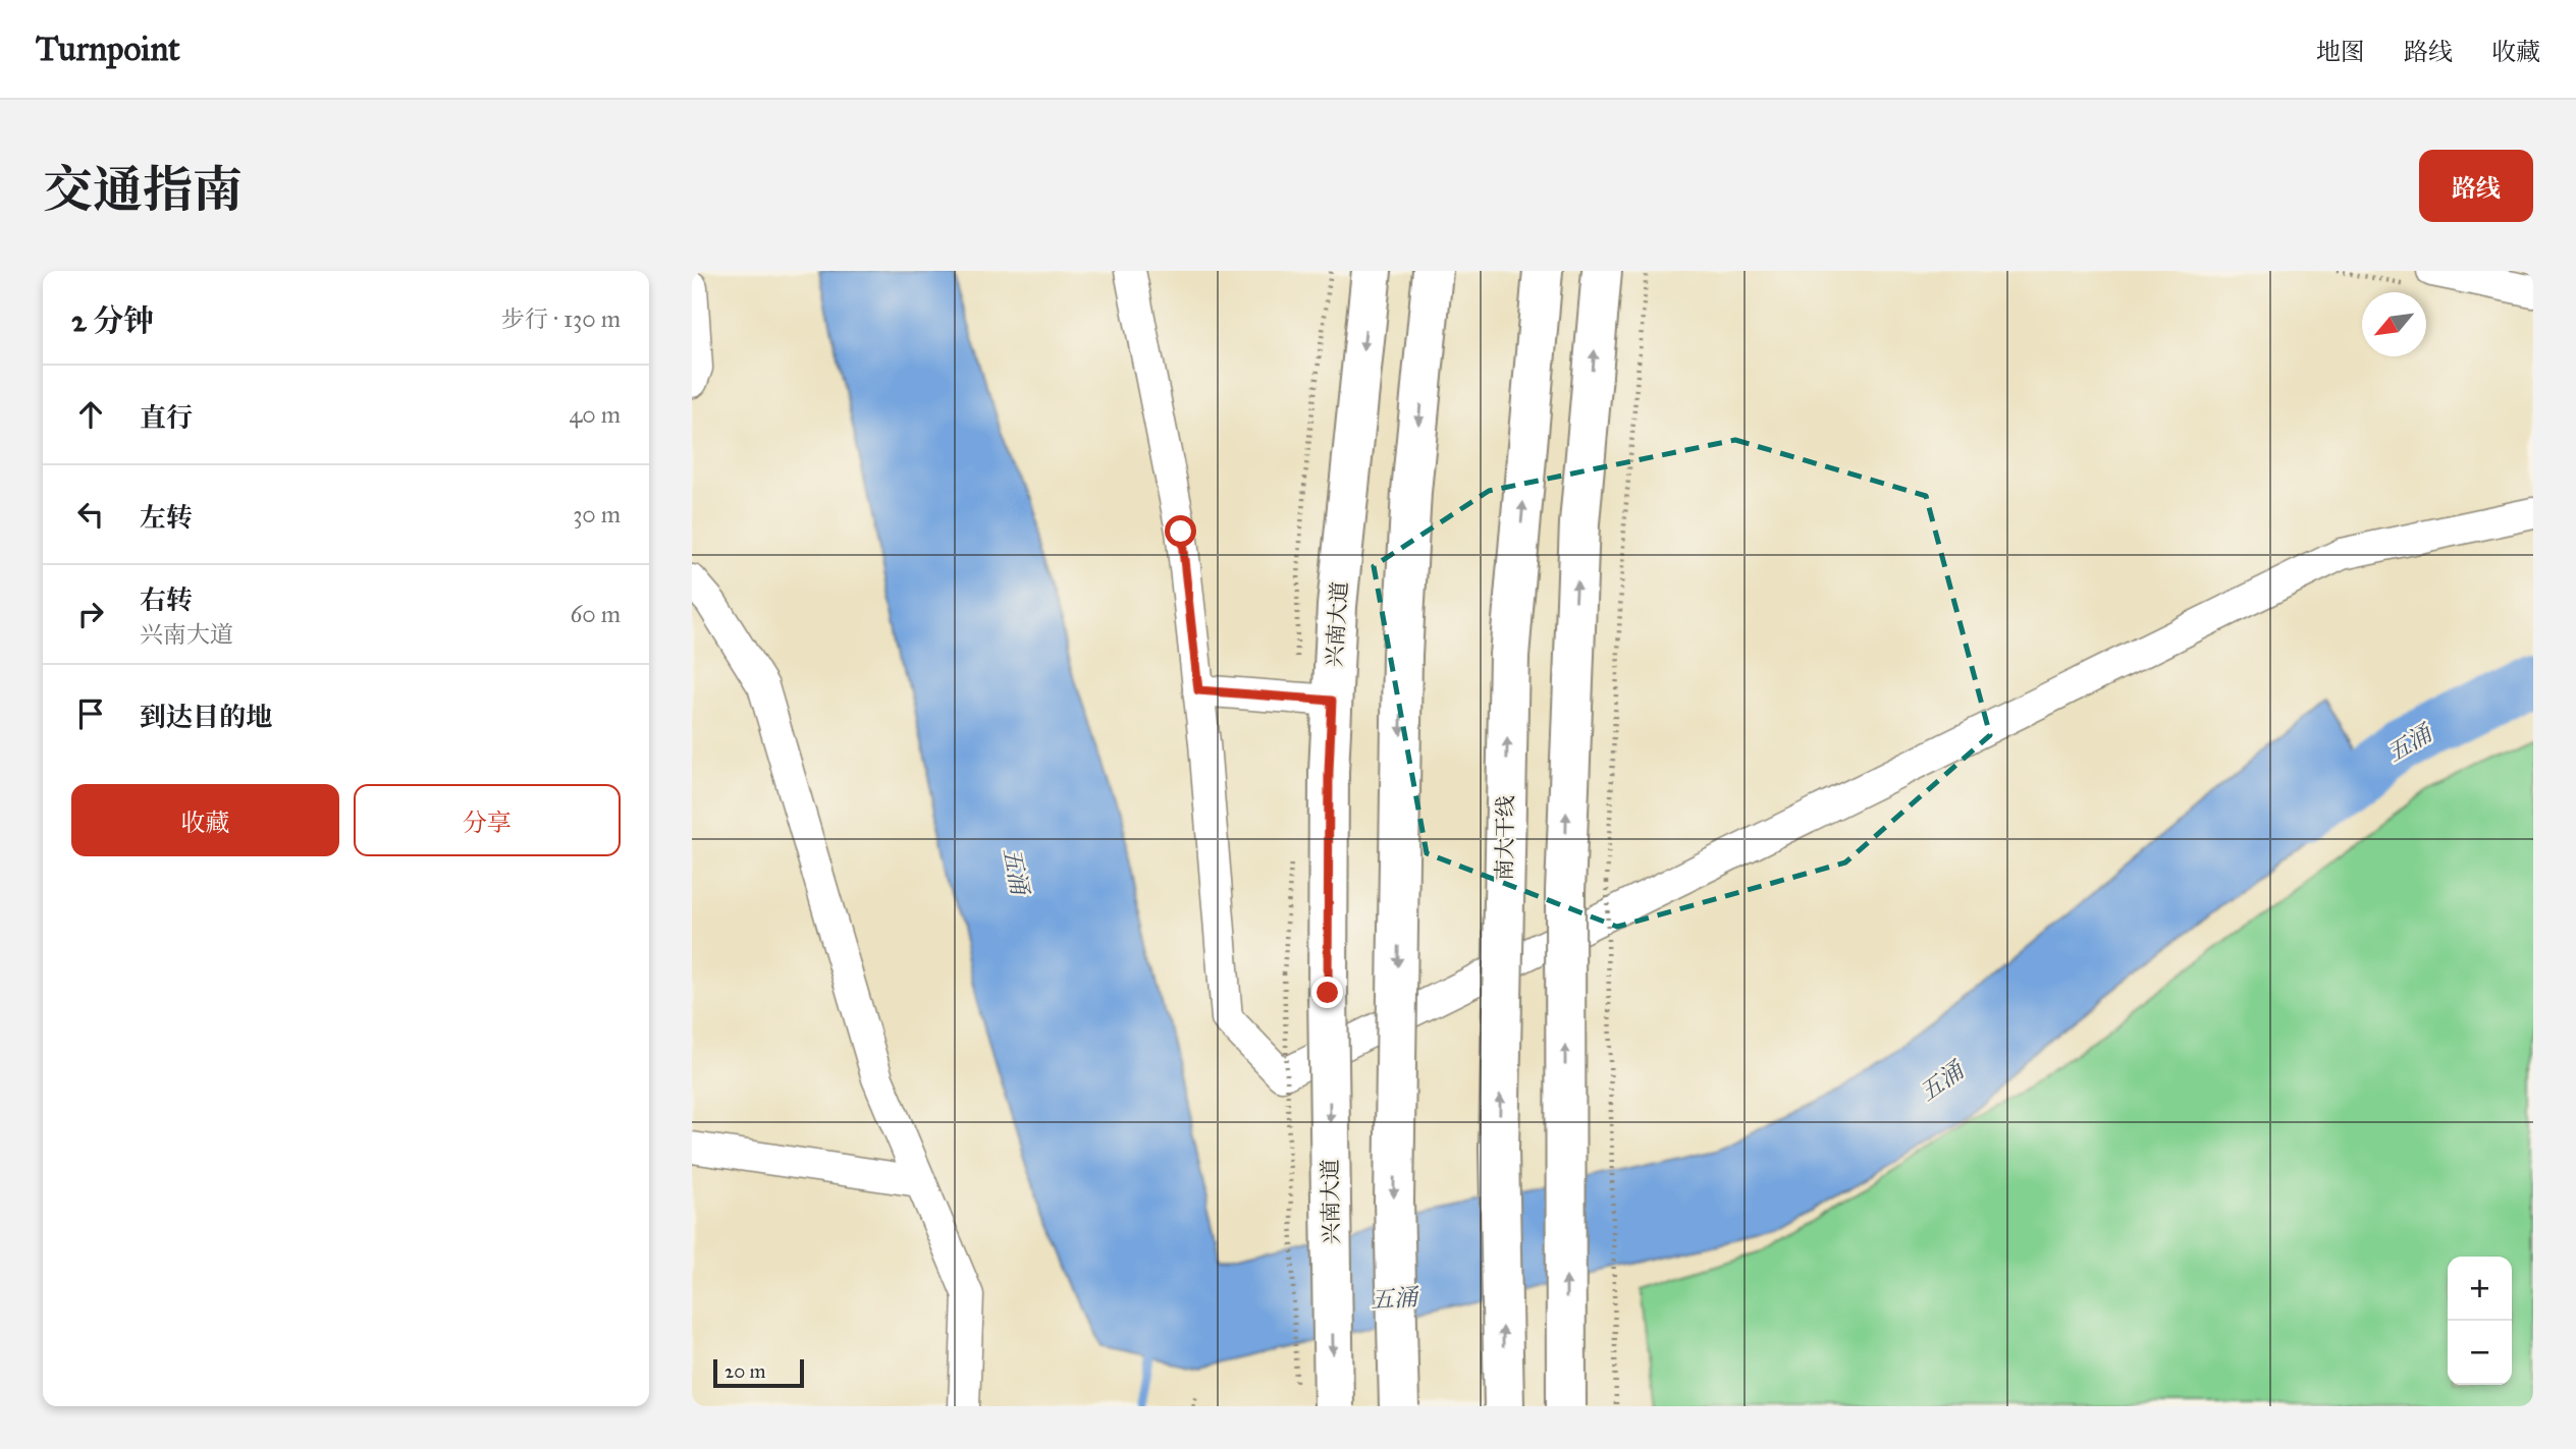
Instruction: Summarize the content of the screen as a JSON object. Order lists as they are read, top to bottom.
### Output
{
  "streets": {
    "main road": ["兴南大道", "南大干线"]
  },
  "water": ["五涌"],
  "scale_bar": "20 m",
  "north": "bottom left",
  "page": {
    "header": "Turnpoint",
    "nav": ["地图", "路线", "收藏"],
    "title": "交通指南",
    "buttons": [
      "路线",
      ["收藏", "分享"]
    ],
    "heading": ["2 分钟", "步行 · 130 m"],
    "list": [
      ["直行", "40 m"],
      ["左转", "30 m"],
      ["右转", "兴南大道", "60 m"],
      "到达目的地"
    ],
    "map_buttons": ["+", "−"],
    "scale": "20 m"
  }
}
